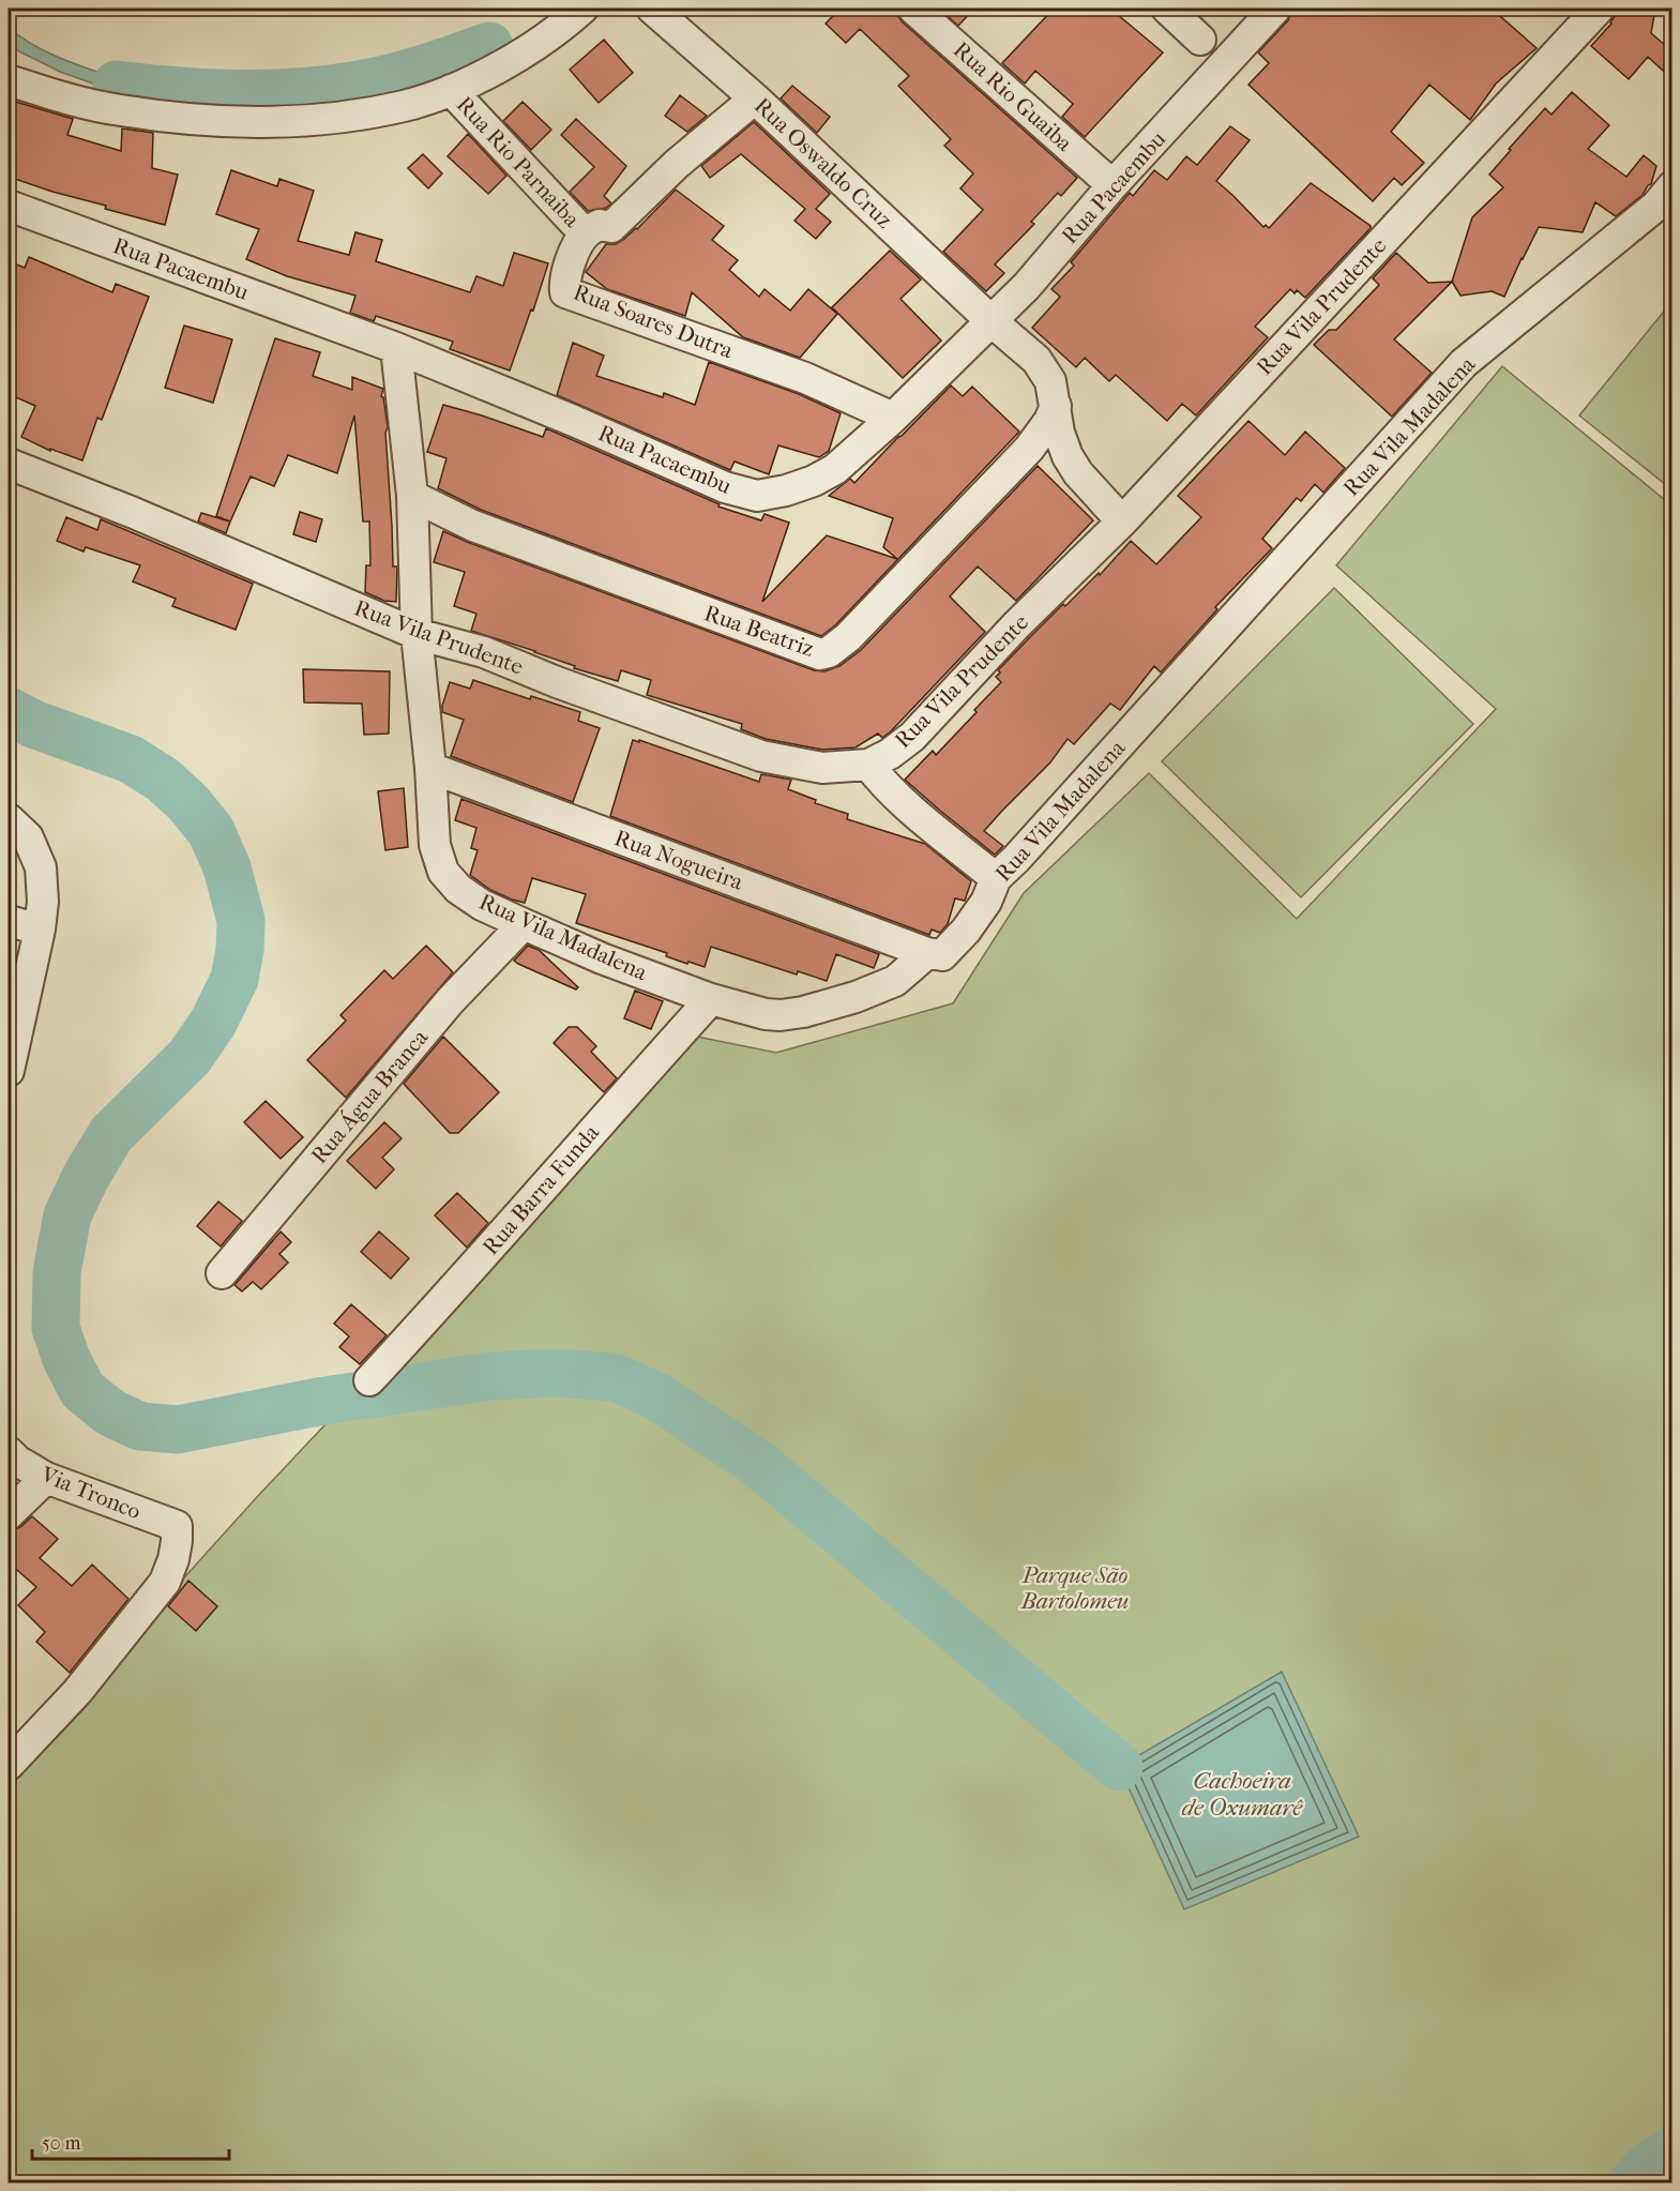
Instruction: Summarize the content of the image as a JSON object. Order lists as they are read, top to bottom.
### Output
{
  "streets": {
    "street": [
      "Rua Rio Guaiba",
      "Rua Rio Parnaiba",
      "Rua Oswaldo Cruz",
      "Rua Pacaembu",
      "Rua Vila Prudente",
      "Rua Soares Dutra",
      "Rua Vila Madalena",
      "Rua Beatriz",
      "Rua Nogueira",
      "Rua Água Branca",
      "Rua Barra Funda",
      "Via Tronco"
    ]
  },
  "crossings": [
    ["Rua Rio Guaiba", "Rua Pacaembu"],
    ["Rua Rio Parnaiba", "Rua Soares Dutra"],
    ["Rua Oswaldo Cruz", "Rua Pacaembu"],
    ["Rua Pacaembu", "Rua Soares Dutra"],
    ["Rua Pacaembu", "Rua Vila Madalena"],
    ["Rua Vila Prudente", "Rua Vila Madalena"],
    ["Rua Vila Madalena", "Rua Beatriz"],
    ["Rua Vila Madalena", "Rua Nogueira"],
    ["Rua Vila Madalena", "Rua Água Branca"],
    ["Rua Vila Madalena", "Rua Barra Funda"]
  ],
  "water": ["Cachoeira de Oxumarê"],
  "parks": ["Parque São Bartolomeu"],
  "scale_bar": "50 m"
}
